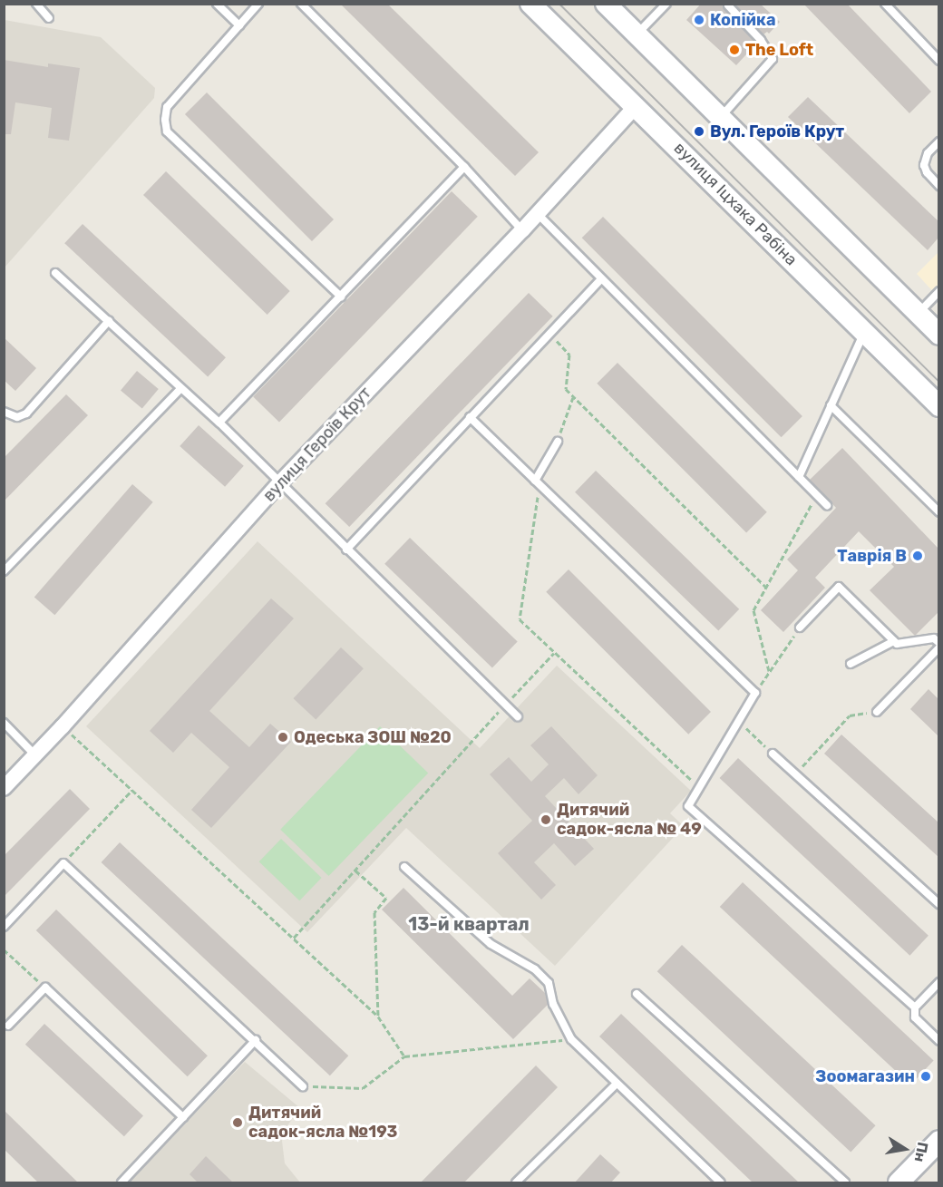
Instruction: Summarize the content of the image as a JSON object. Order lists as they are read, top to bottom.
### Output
{
  "streets": {
    "main road": ["вулиця Іцхака Рабіна"],
    "street": ["вулиця Героїв Крут"]
  },
  "crossings": [
    ["вулиця Іцхака Рабіна", "вулиця Героїв Крут"]
  ],
  "districts": ["13-й квартал"],
  "places": [
    "Копійка",
    "The Loft",
    "Вул. Героїв Крут",
    "Таврія В",
    "Одеська ЗОШ №20",
    "Дитячий садок-ясла № 49",
    "Зоомагазин",
    "Дитячий садок-ясла №193"
  ],
  "north": "right"
}
